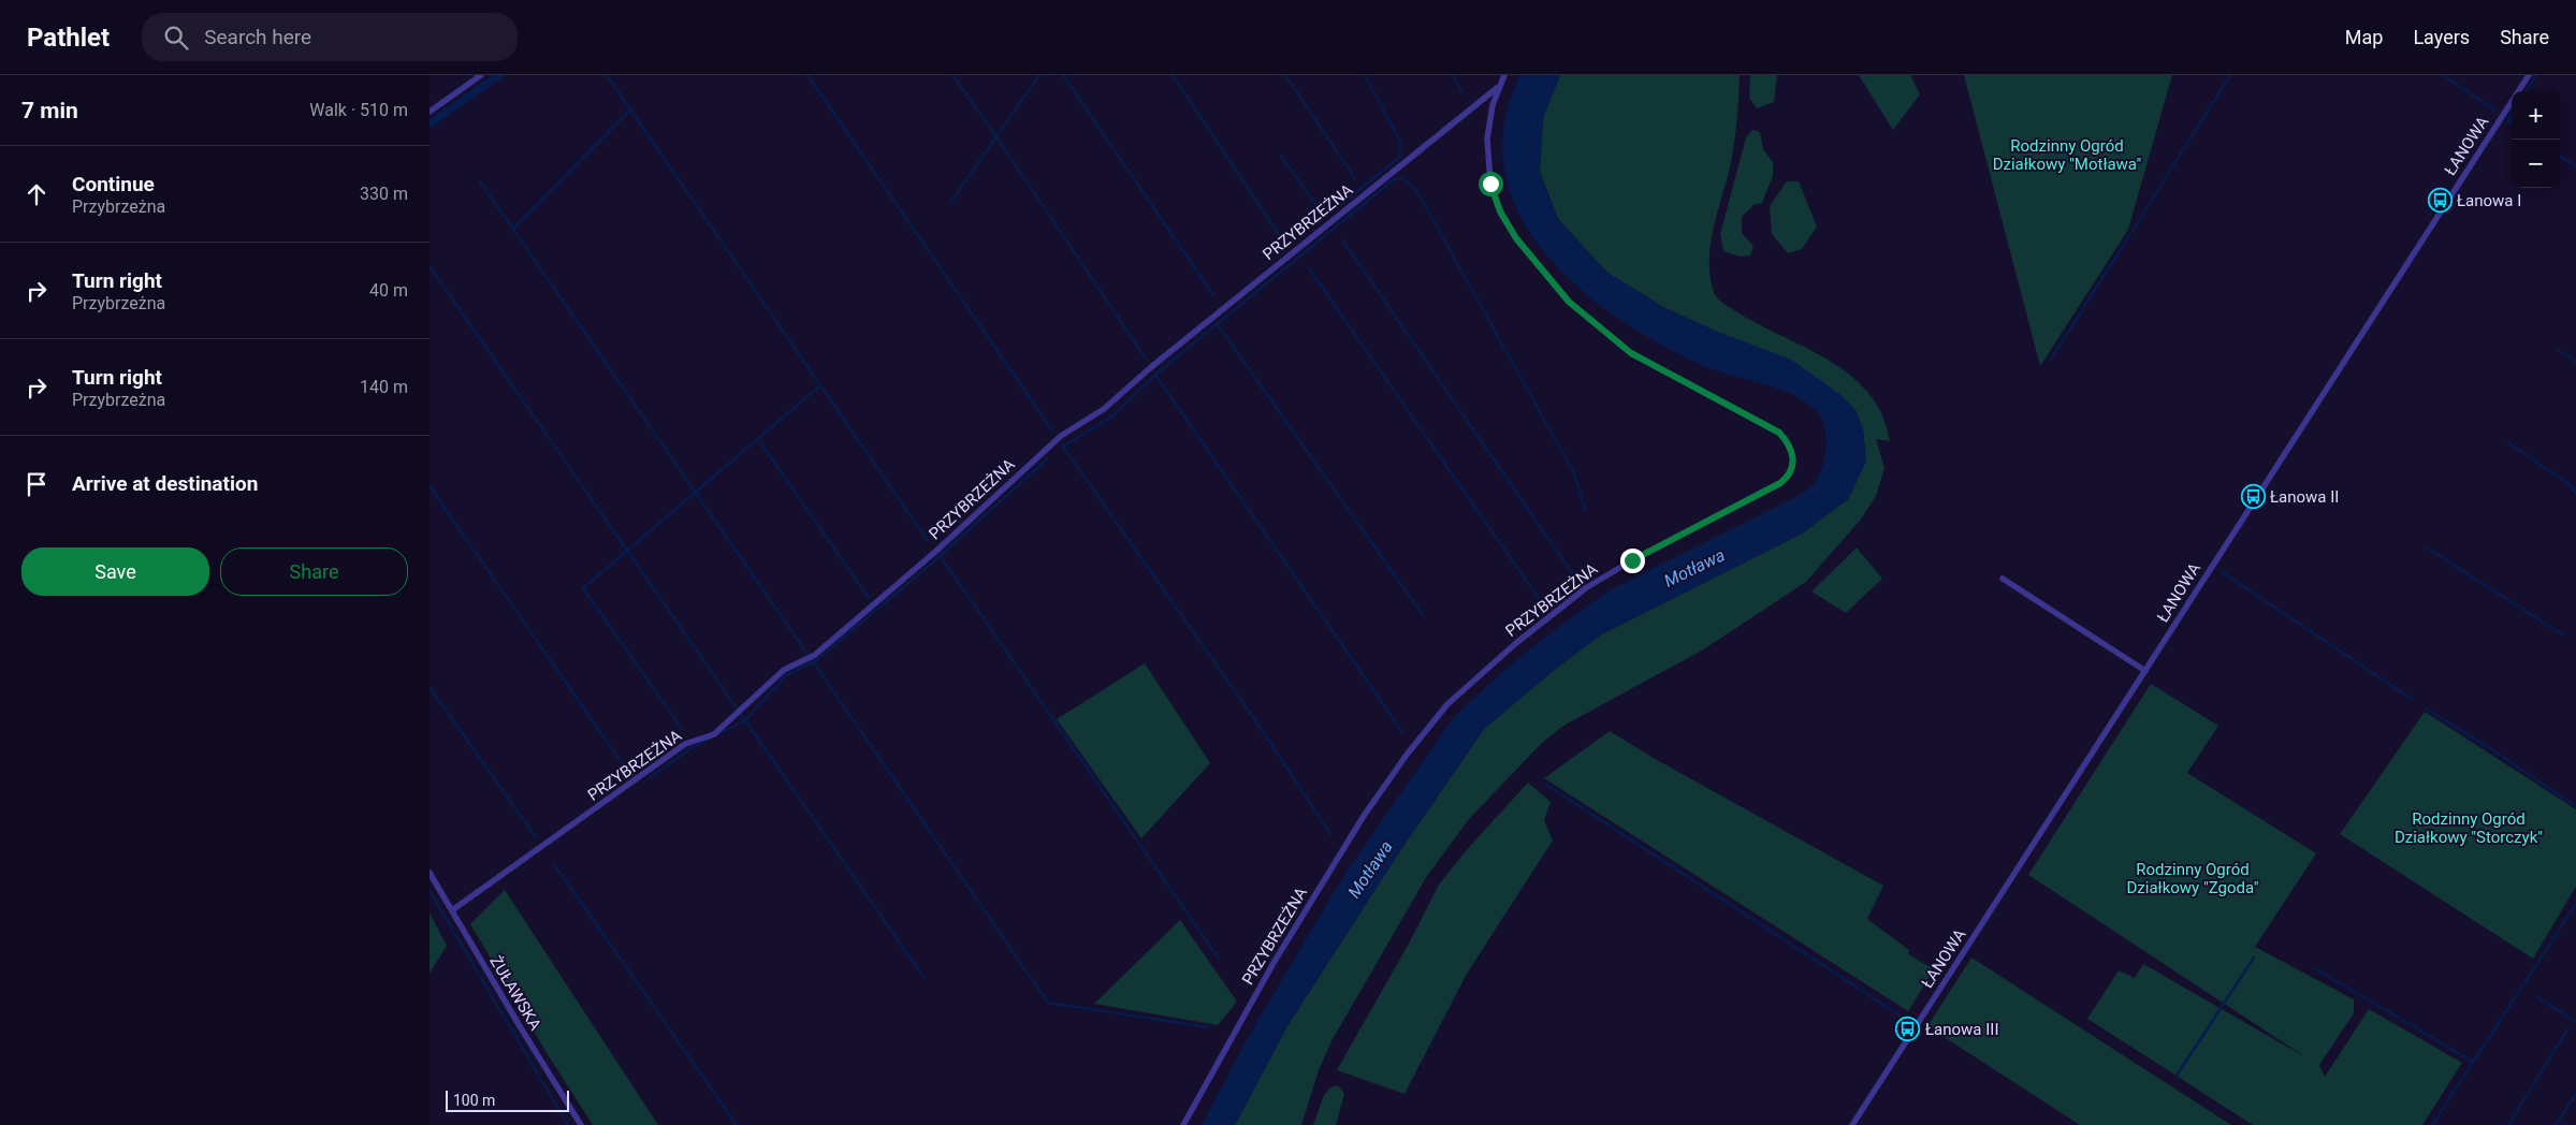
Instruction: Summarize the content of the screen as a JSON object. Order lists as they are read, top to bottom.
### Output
{
  "streets": {
    "street": ["ŁANOWA", "PRZYBRZEŻNA", "ŻUŁAWSKA"]
  },
  "crossings": [
    ["PRZYBRZEŻNA", "ŻUŁAWSKA"]
  ],
  "water": ["Motława"],
  "parks": ["Rodzinny Ogród Działkowy \"Motława\"", "Rodzinny Ogród Działkowy \"Storczyk\"", "Rodzinny Ogród Działkowy \"Zgoda\""],
  "places": {
    "bus stop": ["Łanowa I", "Łanowa II", "Łanowa III"]
  },
  "scale_bar": "100 m",
  "page": {
    "header": "Pathlet",
    "search": "Search here",
    "nav": ["Map", "Layers", "Share"],
    "heading": ["7 min", "Walk · 510 m"],
    "map_buttons": ["+", "−"],
    "list": [
      ["Continue", "Przybrzeżna", "330 m"],
      ["Turn right", "Przybrzeżna", "40 m"],
      ["Turn right", "Przybrzeżna", "140 m"],
      "Arrive at destination"
    ],
    "buttons": ["Save", "Share"],
    "scale": "100 m"
  }
}
